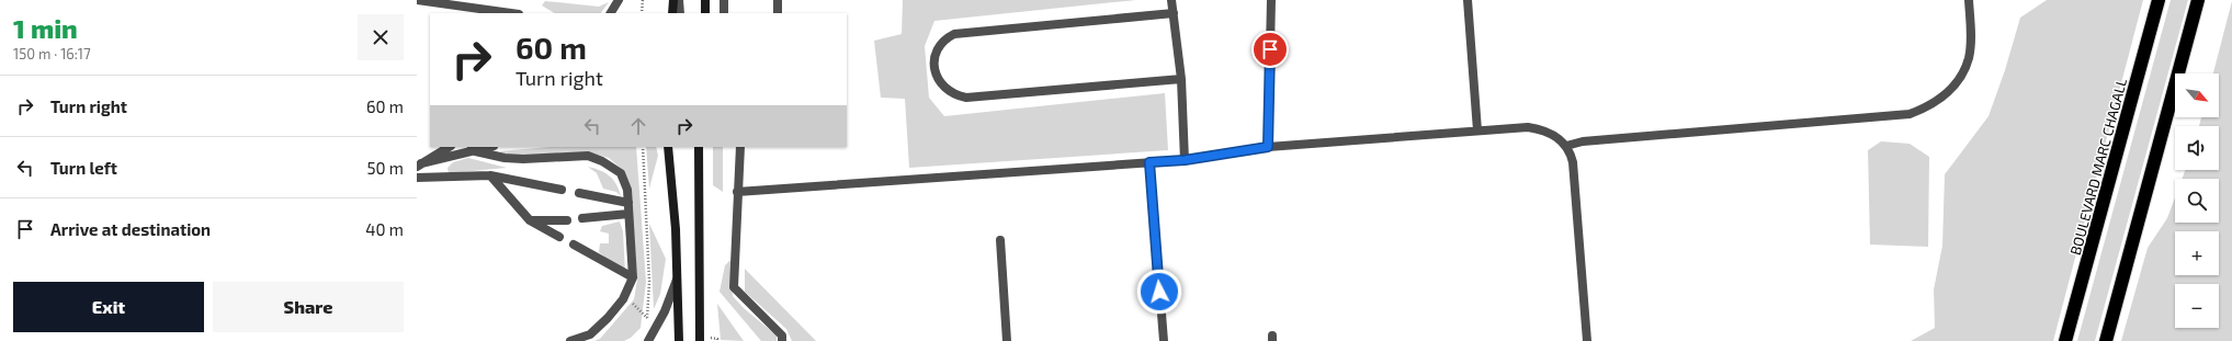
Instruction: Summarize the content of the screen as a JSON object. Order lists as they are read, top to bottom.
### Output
{
  "streets": {
    "highway": ["BOULEVARD MARC CHAGALL"]
  },
  "north": "bottom right",
  "page": {
    "heading": ["1 min", "150 m · 16:17"],
    "turn": ["60 m", "Turn right"],
    "map_buttons": ["+", "−"],
    "list": [
      {
        "name": "Turn right",
        "value": "60 m"
      },
      {
        "name": "Turn left",
        "value": "50 m"
      },
      {
        "name": "Arrive at destination",
        "value": "40 m"
      }
    ],
    "buttons": ["Exit", "Share"]
  }
}
